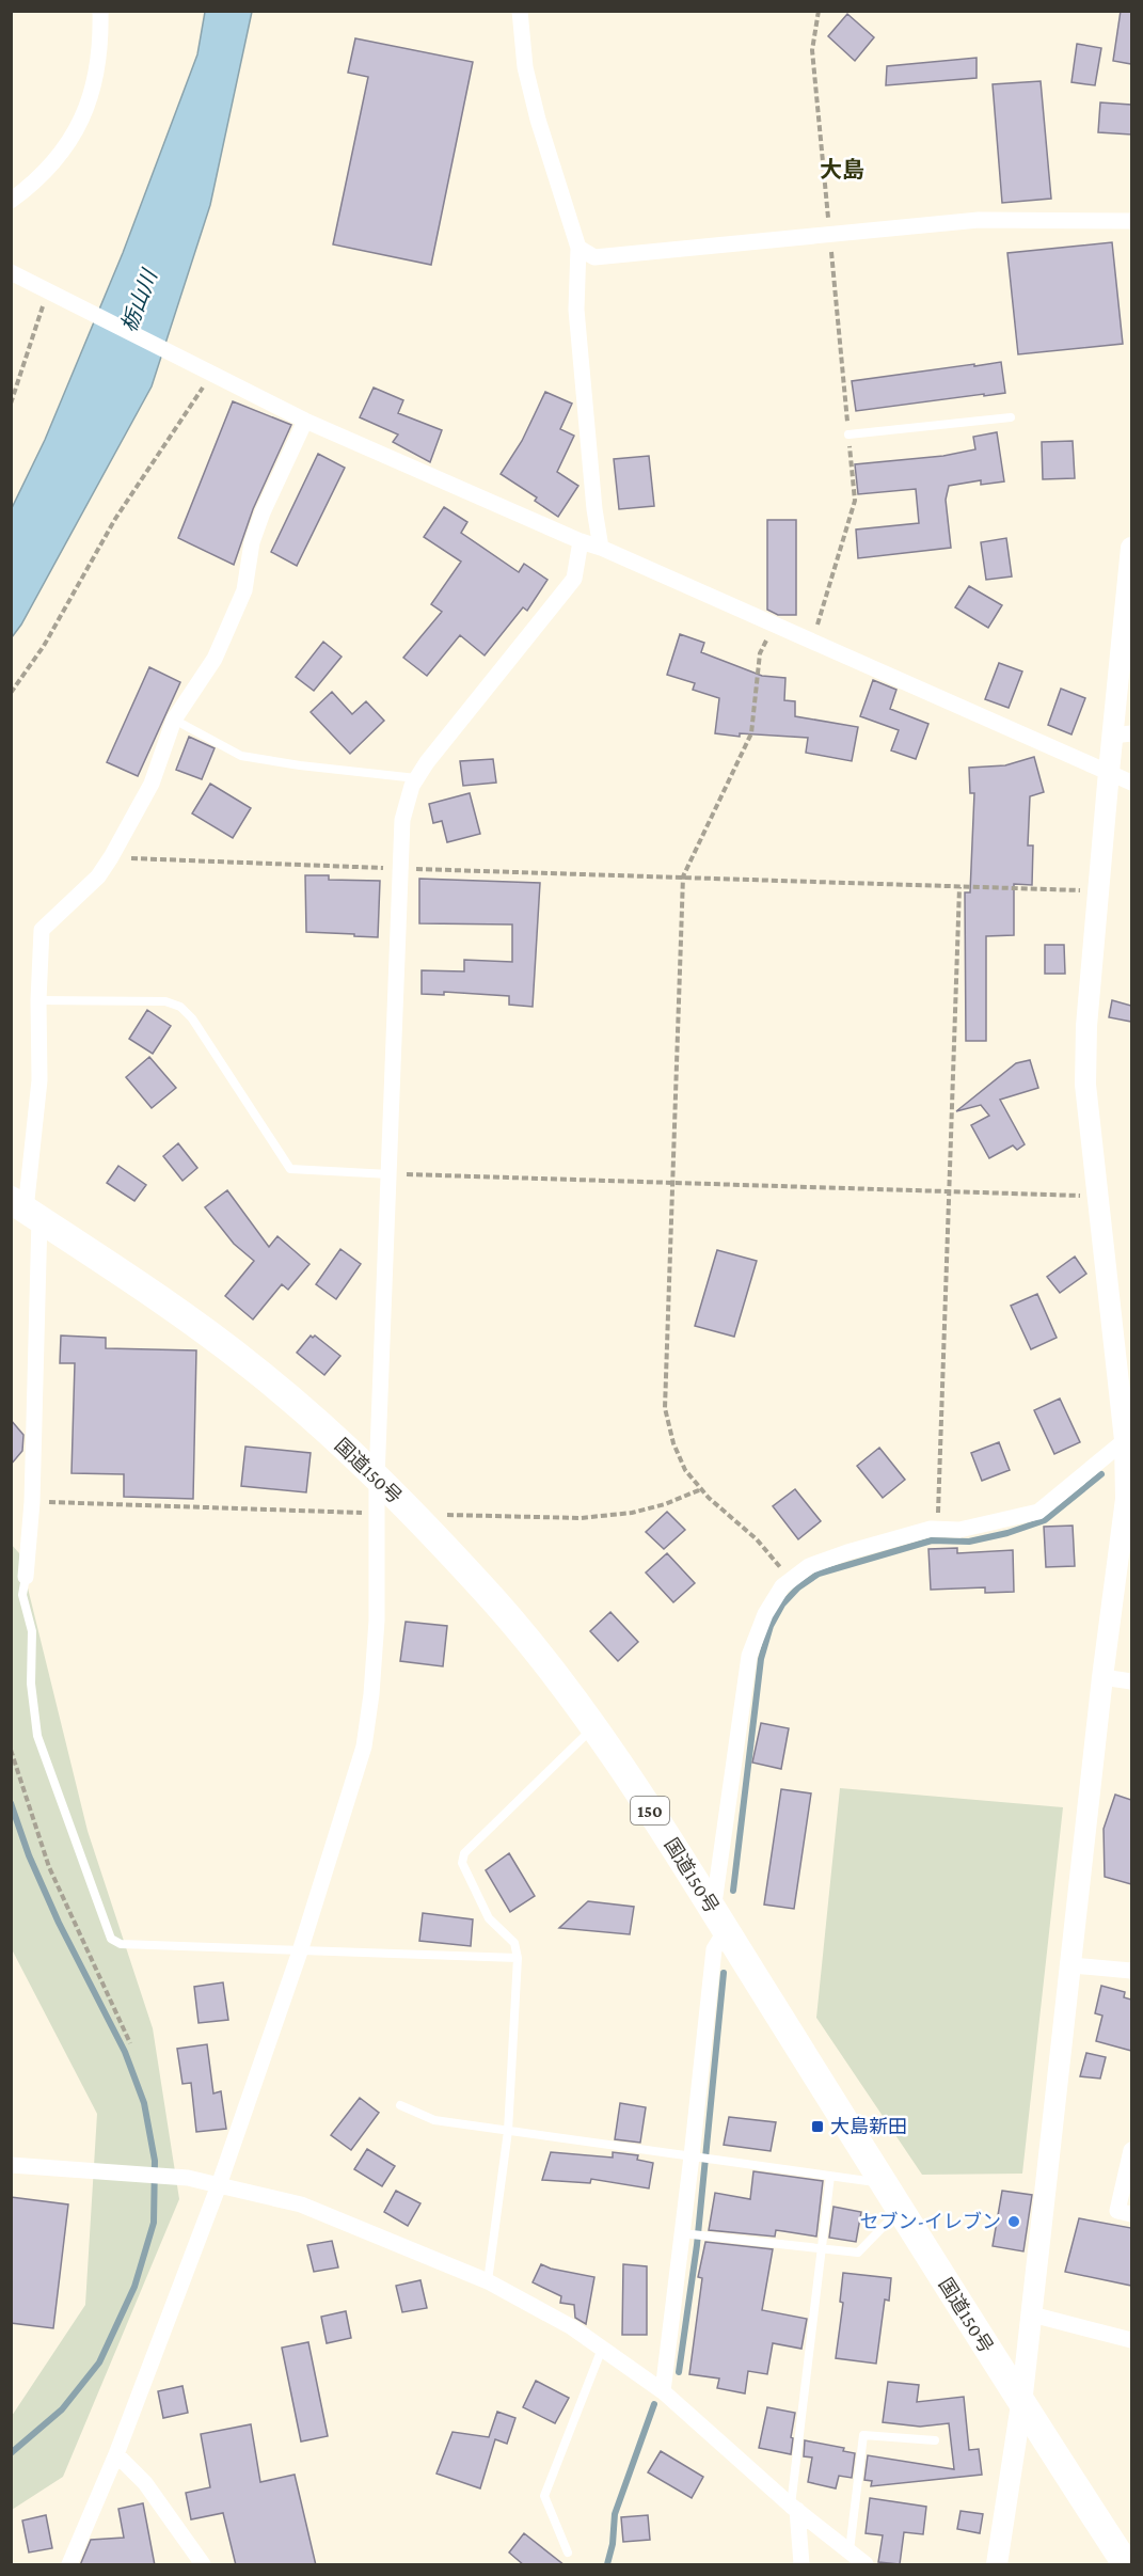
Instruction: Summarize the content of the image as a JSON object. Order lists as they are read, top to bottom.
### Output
{
  "streets": {
    "highway": ["国道150号", "150"]
  },
  "districts": ["大島"],
  "water": ["栃山川"],
  "places": {
    "transit": ["大島新田"],
    "other": ["セブン-イレブン"]
  }
}
